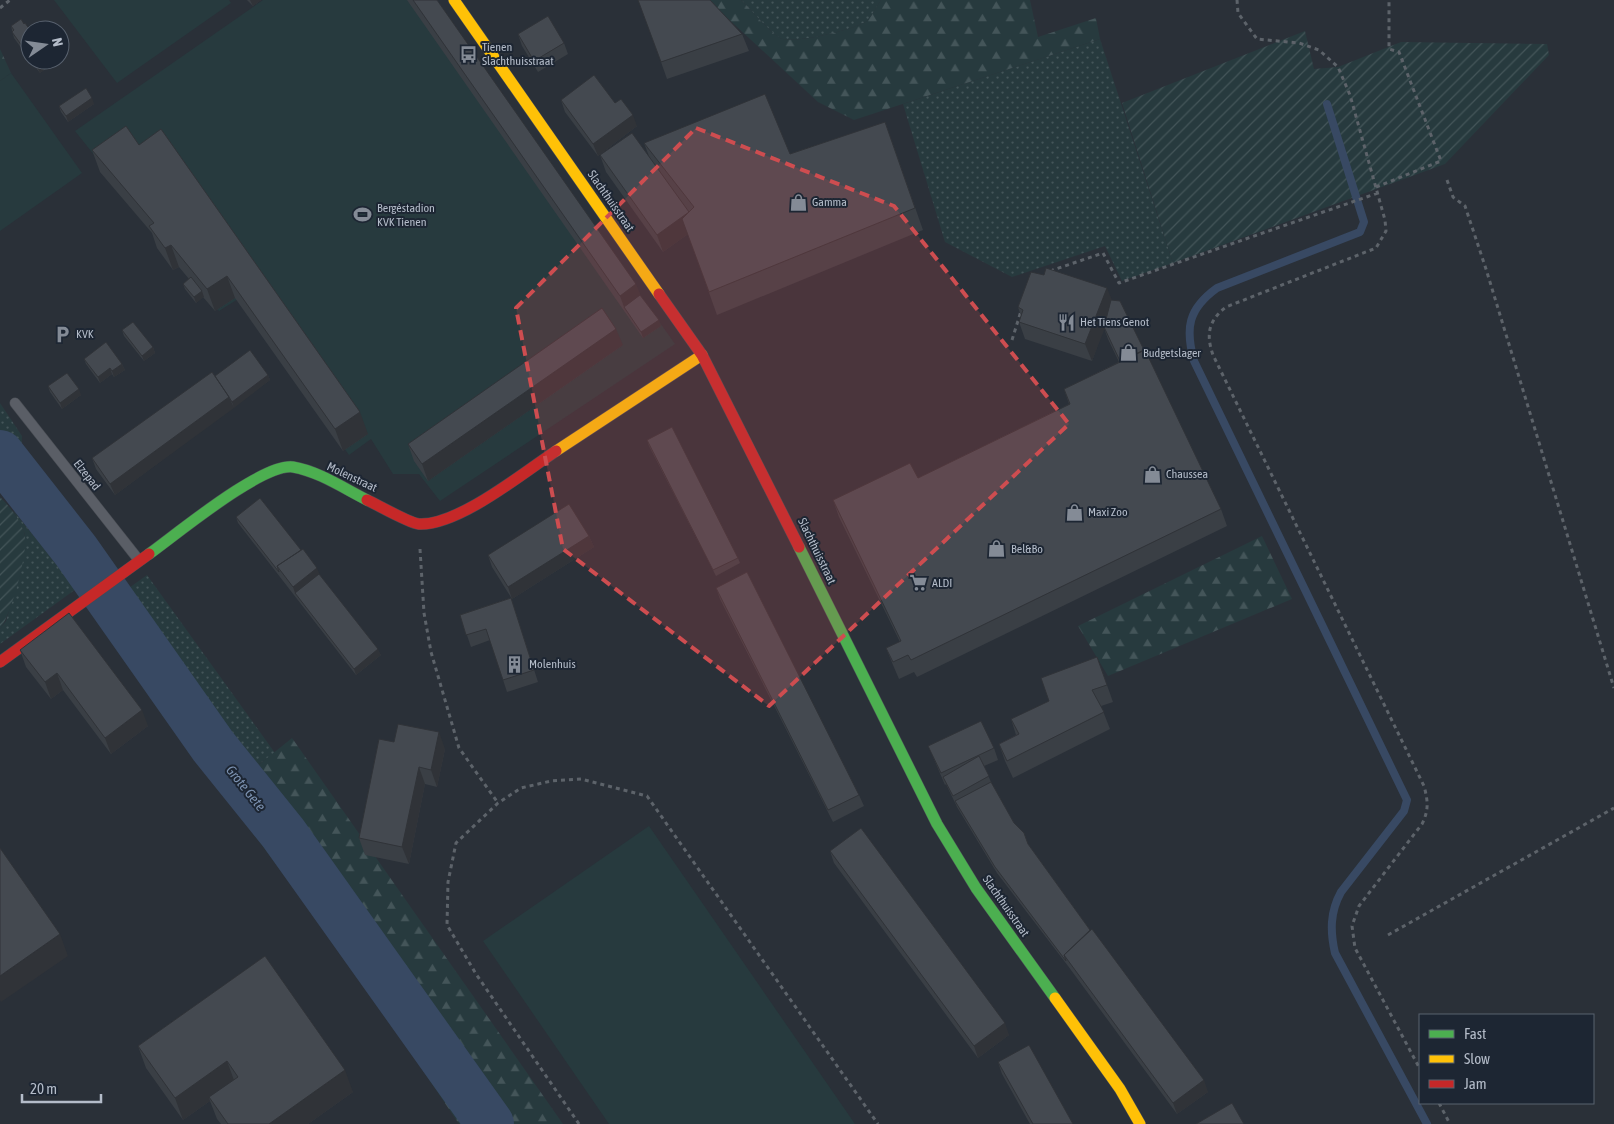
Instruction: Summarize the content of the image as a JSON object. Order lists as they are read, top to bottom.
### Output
{
  "streets": {
    "street": ["Slachthuisstraat", "Molenstraat"],
    "lane": ["Elzepad"]
  },
  "crossings": [
    ["Elzepad", "Molenstraat"]
  ],
  "water": ["Grote Gete"],
  "places": {
    "bus stop": ["Tienen Slachthuisstraat"],
    "shop": [
      "Gamma",
      "Budgetslager",
      "Chaussea",
      "Maxi Zoo",
      "Bel&Bo"
    ],
    "sports": ["Bergéstadion KVK Tienen"],
    "restaurant": ["Het Tiens Genot"],
    "parking": ["KVK"],
    "supermarket": ["ALDI"],
    "building": ["Molenhuis"]
  },
  "legend": ["Fast", "Slow", "Jam"],
  "scale_bar": "20 m",
  "north": "right"
}
